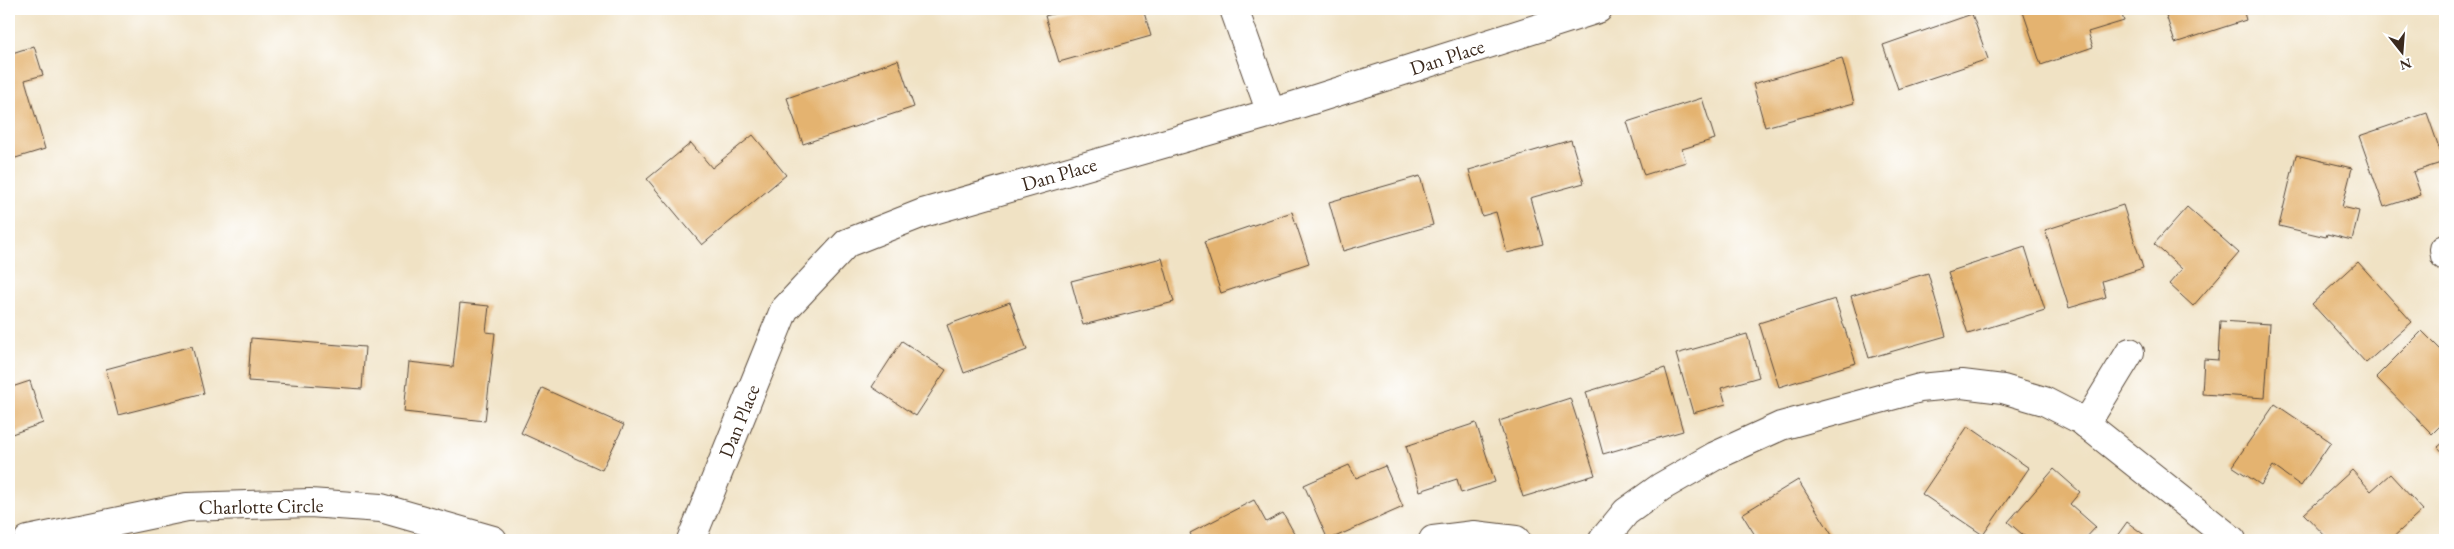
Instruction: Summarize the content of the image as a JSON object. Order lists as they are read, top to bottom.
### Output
{
  "streets": {
    "street": ["Dan Place", "Charlotte Circle"]
  },
  "north": "bottom"
}
